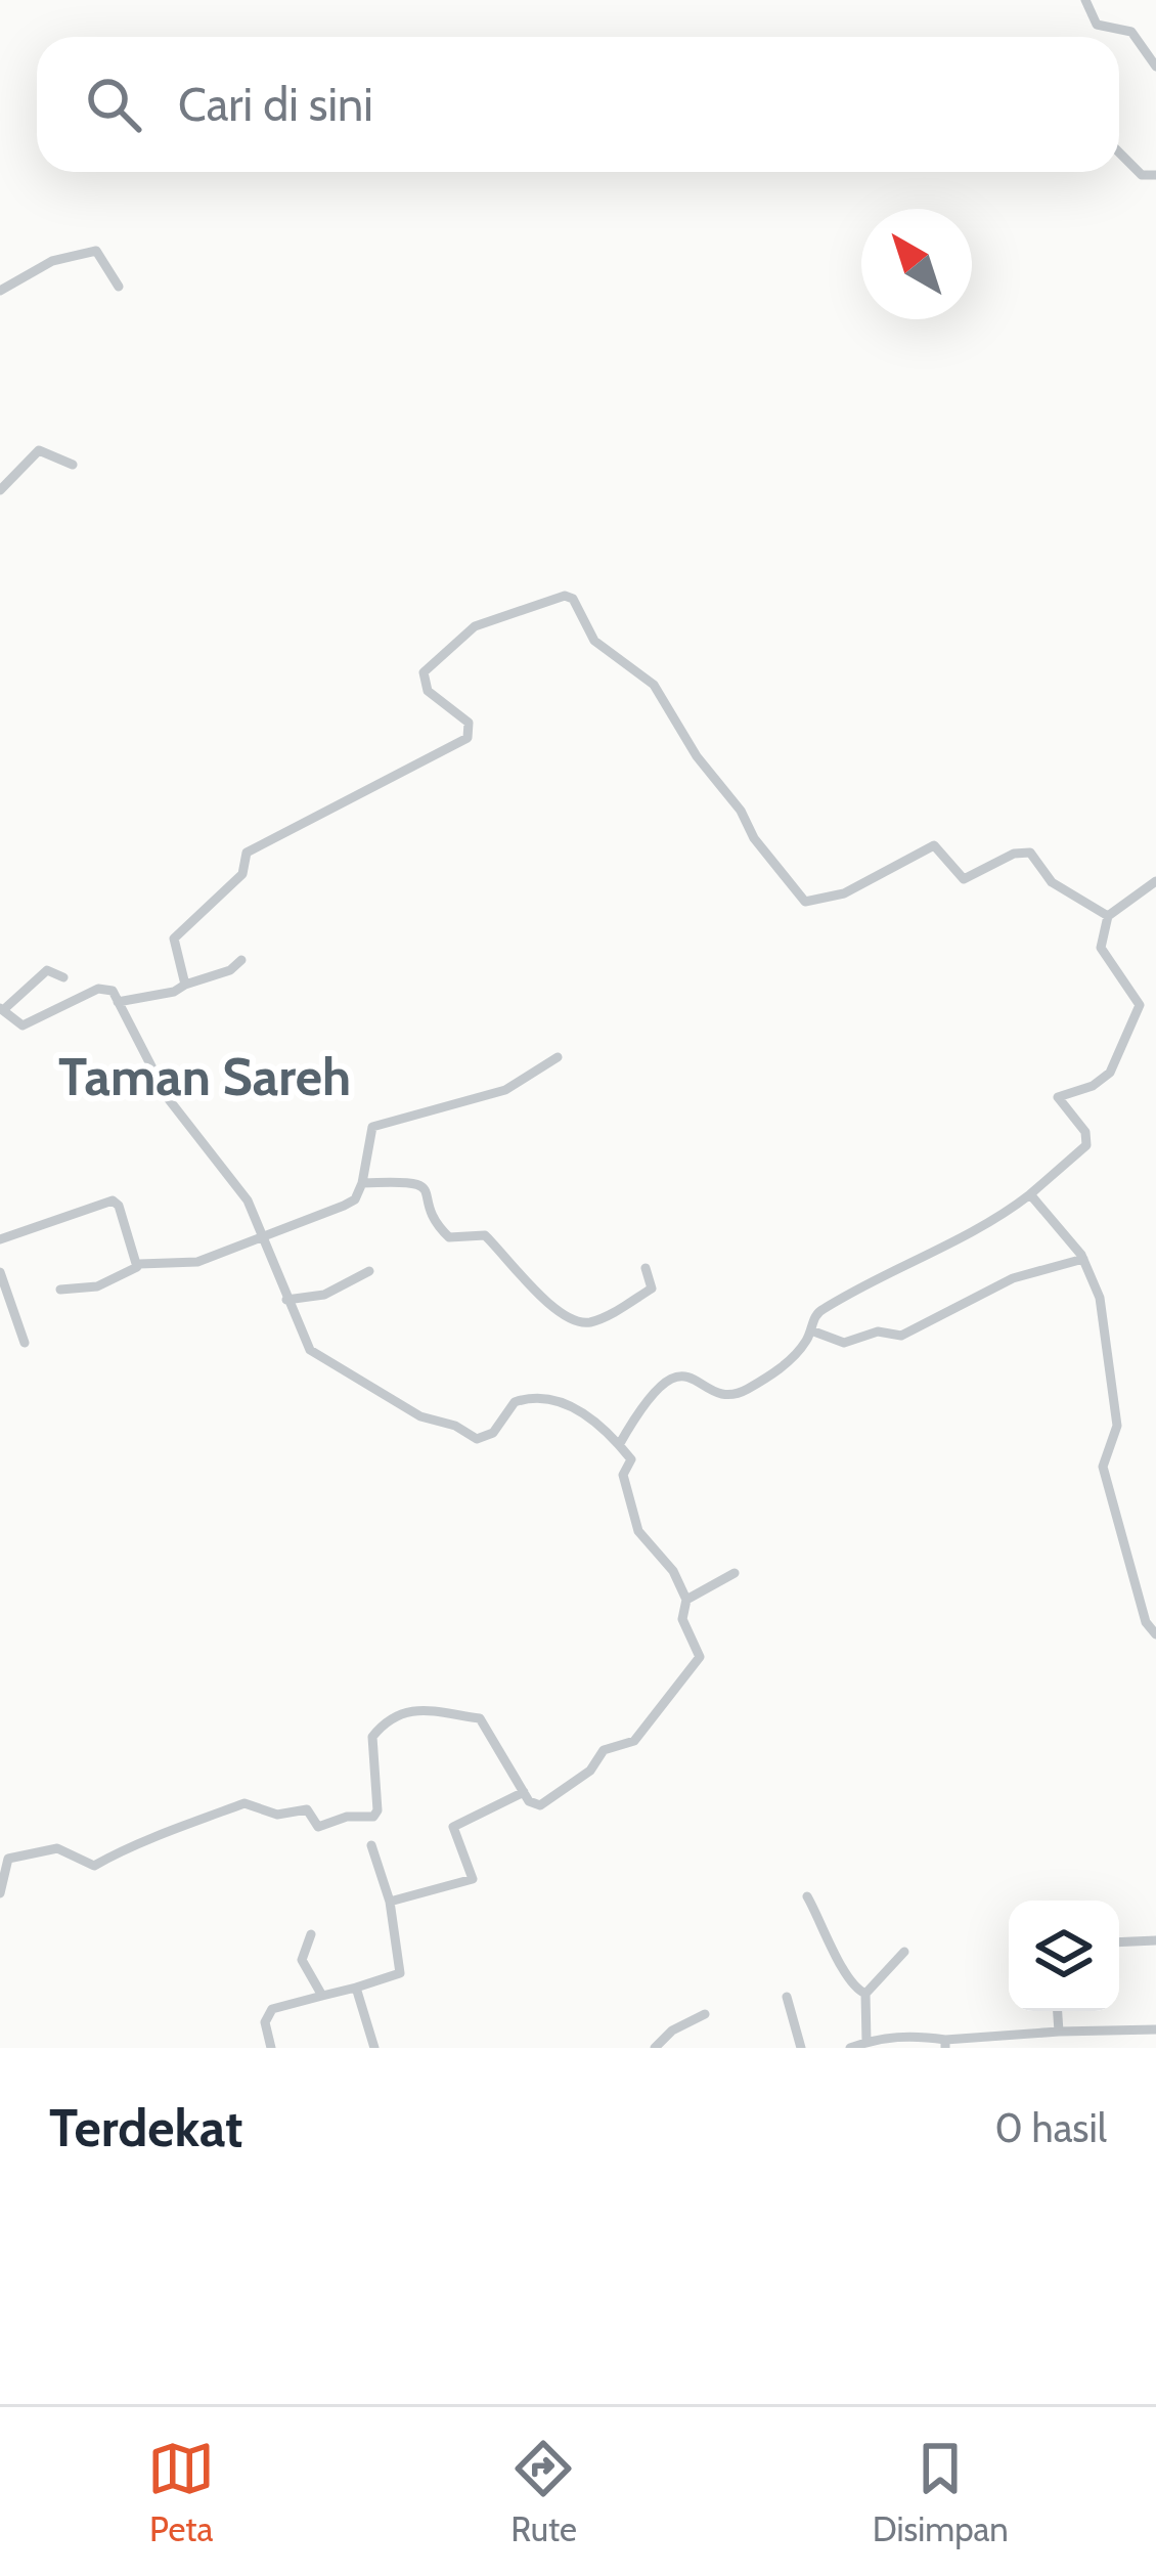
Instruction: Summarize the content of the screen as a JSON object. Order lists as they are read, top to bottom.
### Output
{
  "districts": ["Taman Sareh"],
  "north": "top left",
  "page": {
    "search": "Cari di sini",
    "heading": ["Terdekat", "0 hasil"],
    "nav": ["Peta", "Rute", "Disimpan"]
  }
}
